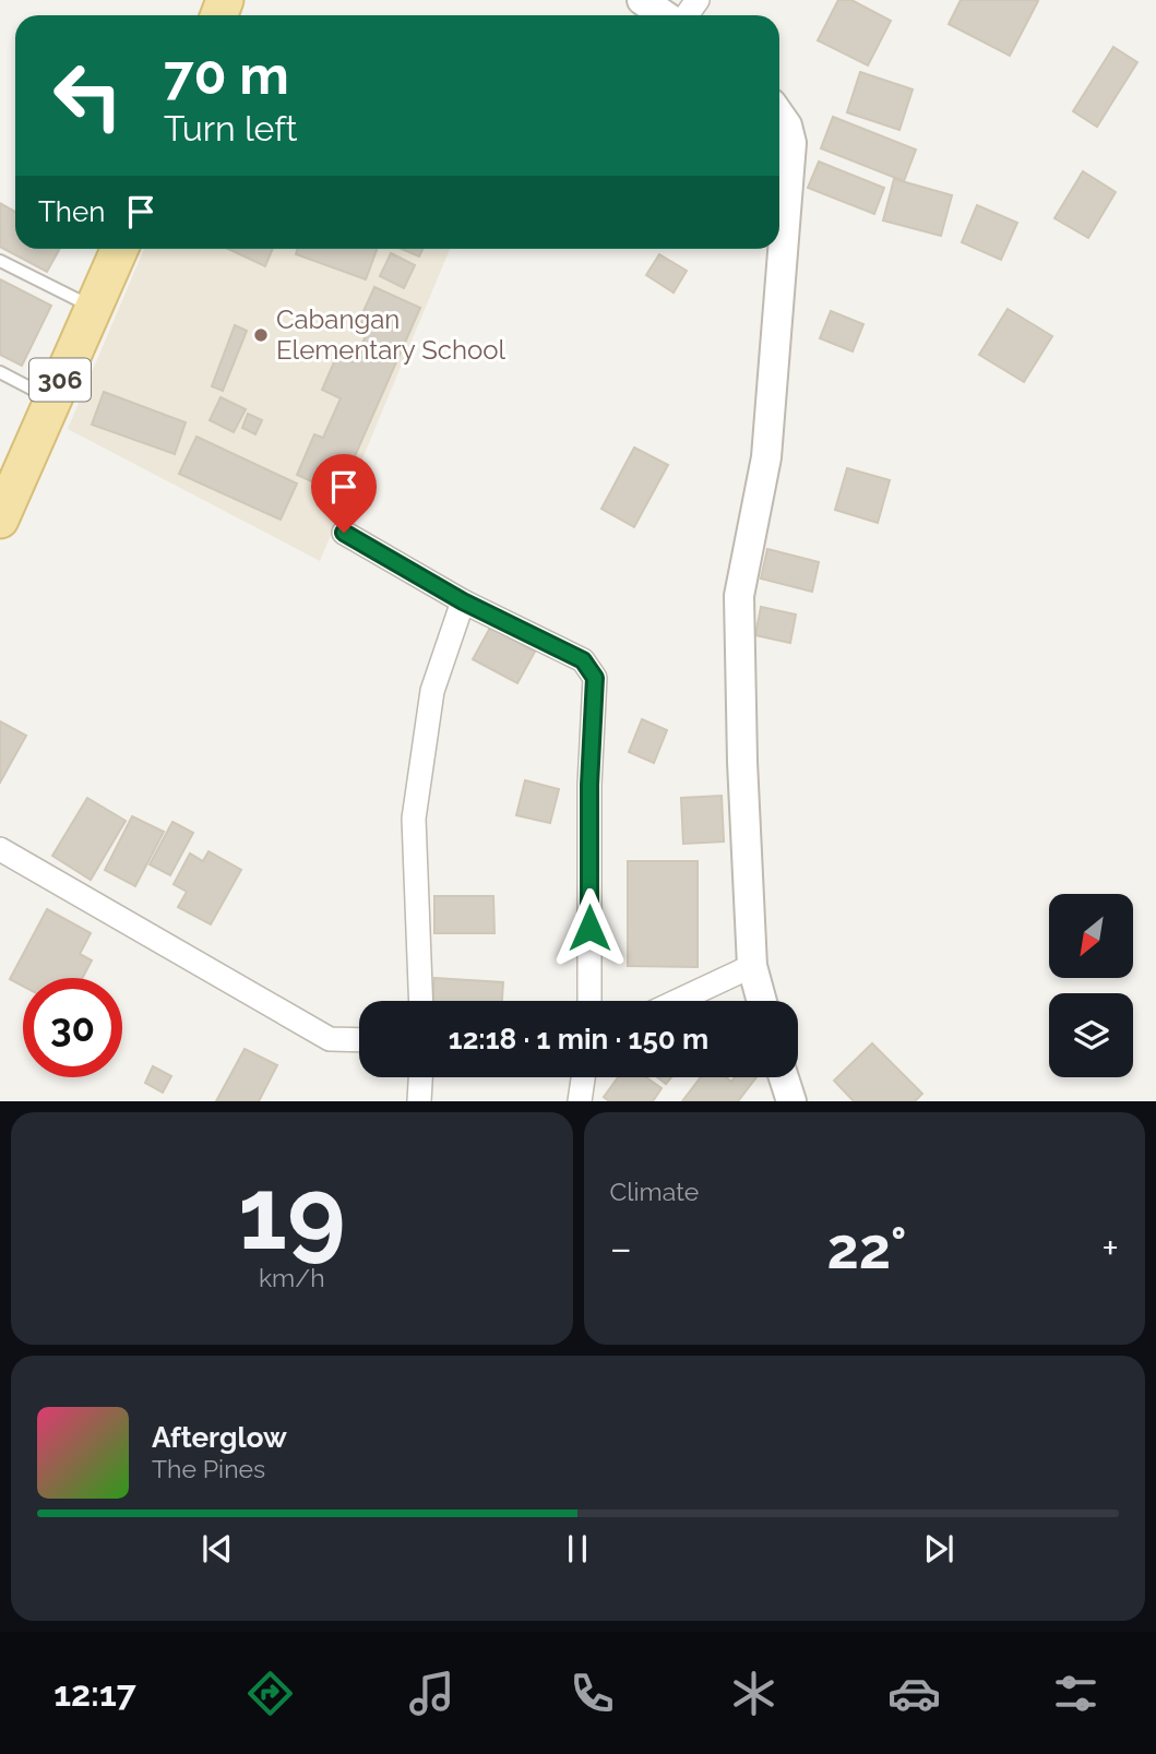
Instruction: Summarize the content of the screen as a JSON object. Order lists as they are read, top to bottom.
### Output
{
  "streets": {
    "main road": ["306"]
  },
  "places": ["Cabangan Elementary School"],
  "north": "bottom left",
  "page": {
    "turn": ["70 m", "Turn left"],
    "then": "Then",
    "limit": "30",
    "trip": "12:18 · 1 min · 150 m",
    "tile": [
      ["19", "km/h"],
      "Climate"
    ],
    "heat": ["−", "22°", "+"],
    "song": ["Afterglow", "The Pines"],
    "tabs": "12:17"
  }
}
